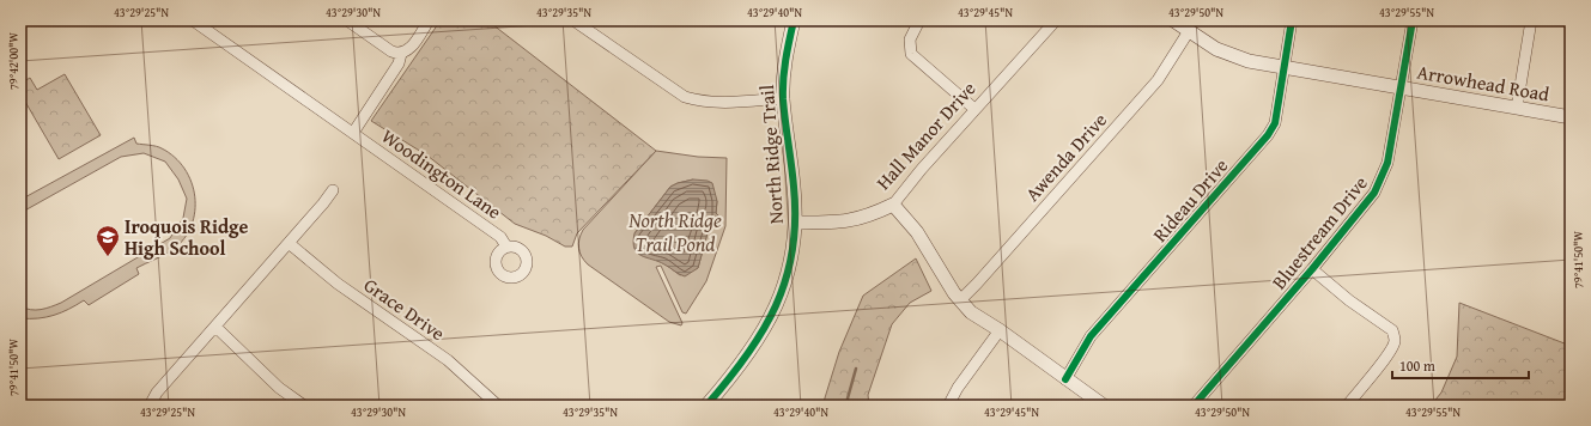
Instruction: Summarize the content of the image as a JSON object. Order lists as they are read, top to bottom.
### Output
{
  "streets": {
    "street": [
      "Arrowhead Road",
      "Hall Manor Drive",
      "North Ridge Trail",
      "Awenda Drive",
      "Woodington Lane",
      "Rideau Drive",
      "Bluestream Drive",
      "Grace Drive"
    ]
  },
  "crossings": [
    ["Arrowhead Road", "Awenda Drive"],
    ["Arrowhead Road", "Rideau Drive"],
    ["Arrowhead Road", "Bluestream Drive"],
    ["Hall Manor Drive", "North Ridge Trail"]
  ],
  "water": ["North Ridge Trail Pond"],
  "places": {
    "school or university": ["Iroquois Ridge High School"]
  },
  "scale_bar": "100 m",
  "coordinates": [
    "43°29'25\"N",
    "43°29'30\"N",
    "43°29'35\"N",
    "43°29'40\"N",
    "43°29'45\"N",
    "43°29'50\"N",
    "43°29'55\"N",
    "79°42'00\"W",
    "79°41'50\"W"
  ]
}
